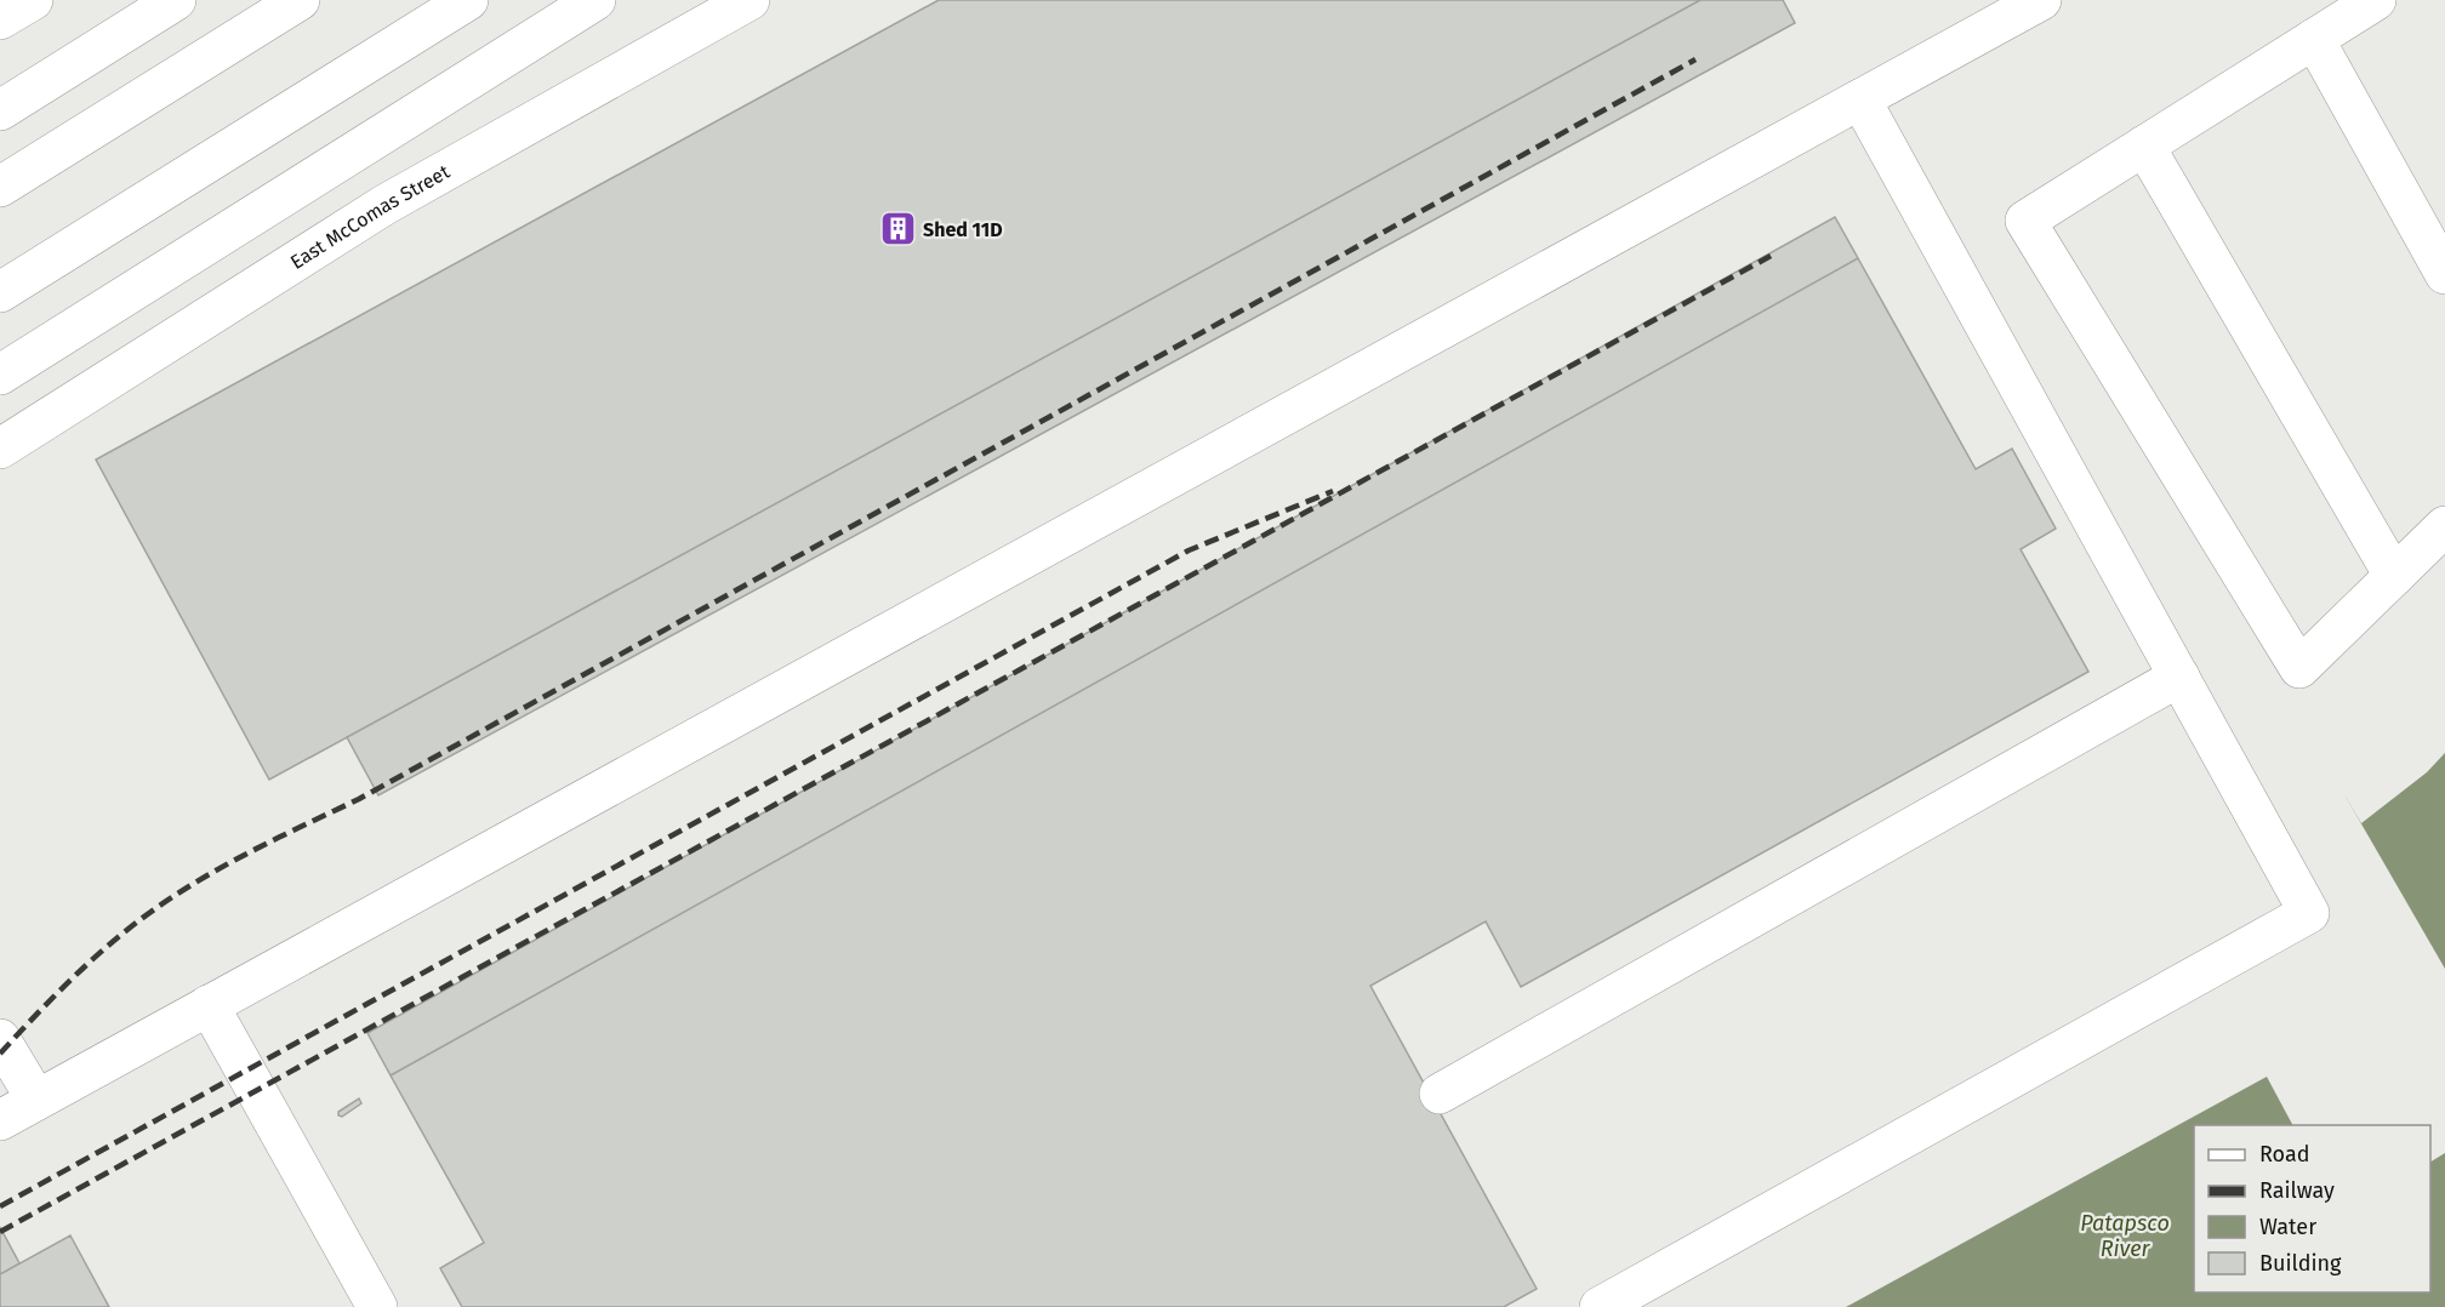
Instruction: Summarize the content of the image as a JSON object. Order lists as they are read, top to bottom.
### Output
{
  "streets": {
    "main road": ["East McComas Street"]
  },
  "water": ["Patapsco River"],
  "places": {
    "building": ["Shed 11D"]
  },
  "legend": [
    "Road",
    "Railway",
    "Water",
    "Building"
  ]
}
